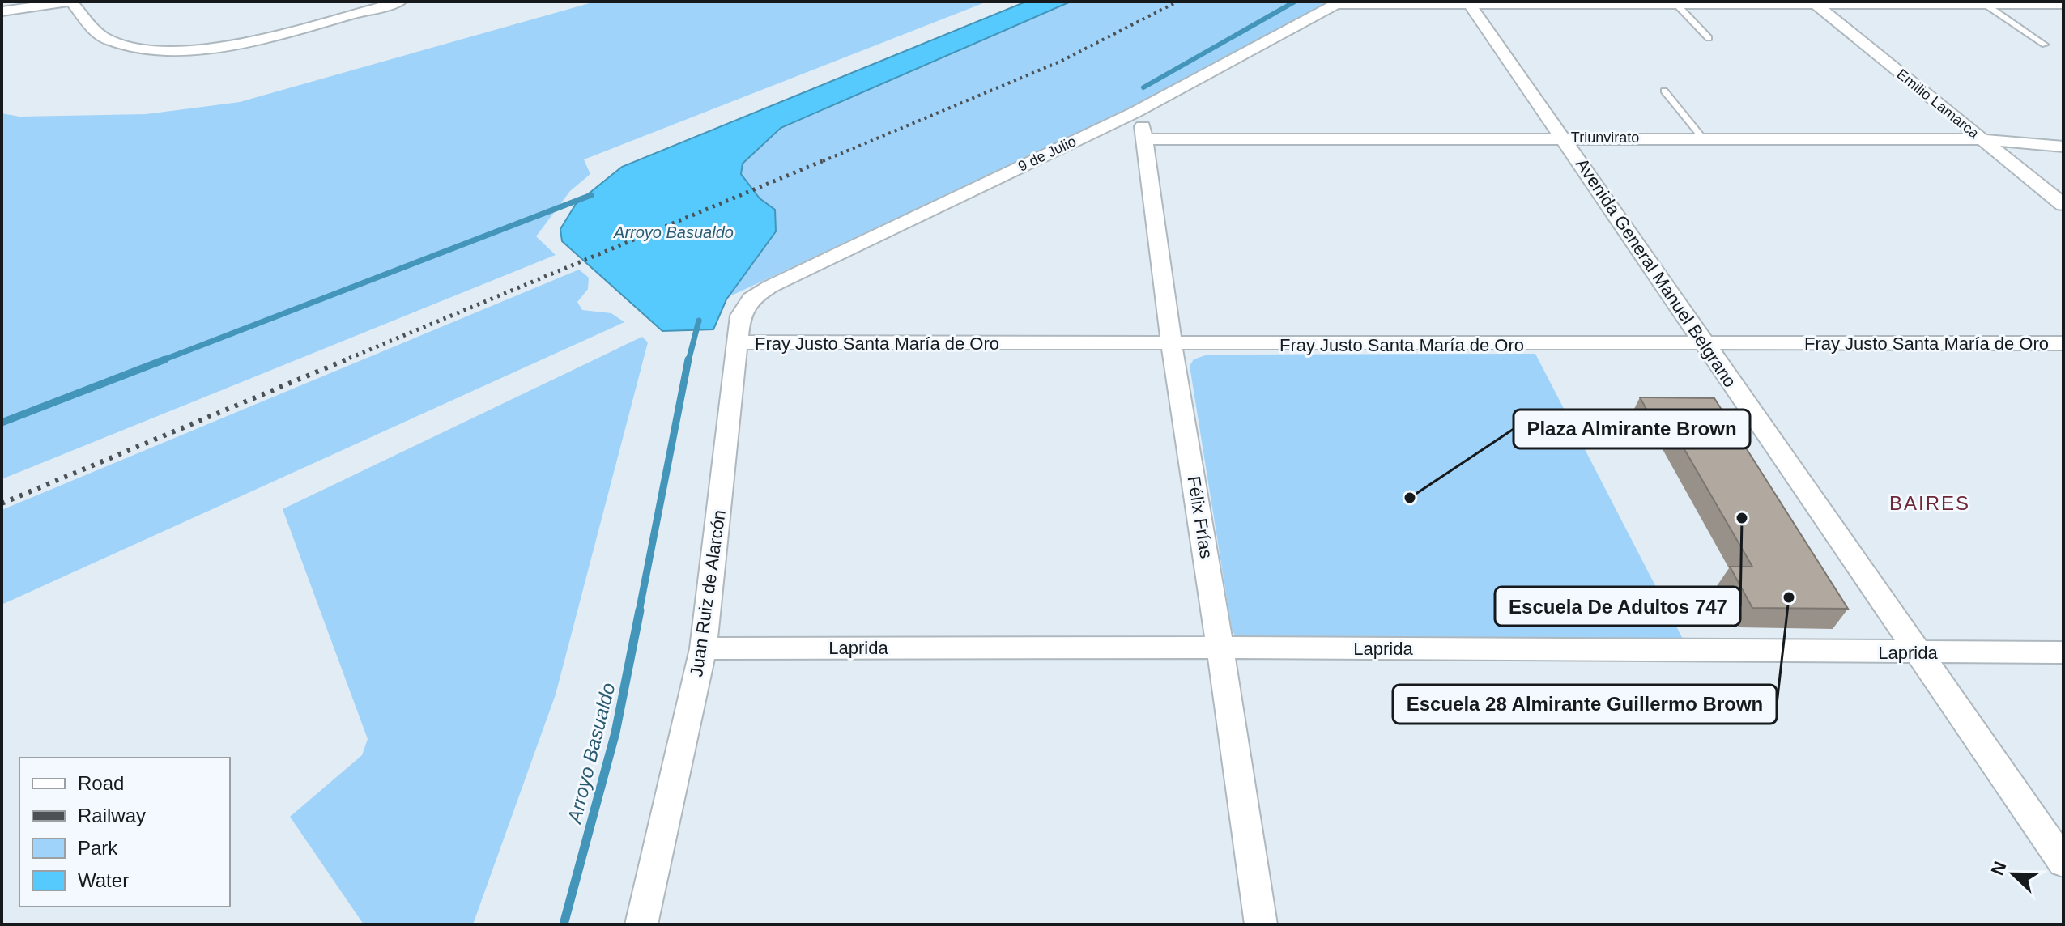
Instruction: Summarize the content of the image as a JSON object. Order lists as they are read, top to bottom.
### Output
{
  "streets": {
    "street": [
      "Emilio Lamarca",
      "Triunvirato",
      "9 de Julio",
      "Avenida General Manuel Belgrano",
      "Fray Justo Santa María de Oro",
      "Félix Frías",
      "Juan Ruiz de Alarcón",
      "Laprida"
    ]
  },
  "crossings": [
    ["Emilio Lamarca", "Triunvirato"],
    ["Triunvirato", "Avenida General Manuel Belgrano"],
    ["Triunvirato", "Félix Frías"],
    ["9 de Julio", "Félix Frías"],
    ["9 de Julio", "Juan Ruiz de Alarcón"],
    ["Avenida General Manuel Belgrano", "Fray Justo Santa María de Oro"],
    ["Avenida General Manuel Belgrano", "Laprida"],
    ["Fray Justo Santa María de Oro", "Félix Frías"],
    ["Fray Justo Santa María de Oro", "Juan Ruiz de Alarcón"],
    ["Félix Frías", "Laprida"],
    ["Juan Ruiz de Alarcón", "Laprida"]
  ],
  "districts": ["BAIRES"],
  "water": ["Arroyo Basualdo"],
  "places": ["Plaza Almirante Brown", "Escuela De Adultos 747", "Escuela 28 Almirante Guillermo Brown"],
  "legend": [
    "Road",
    "Railway",
    "Park",
    "Water"
  ],
  "north": "left"
}
